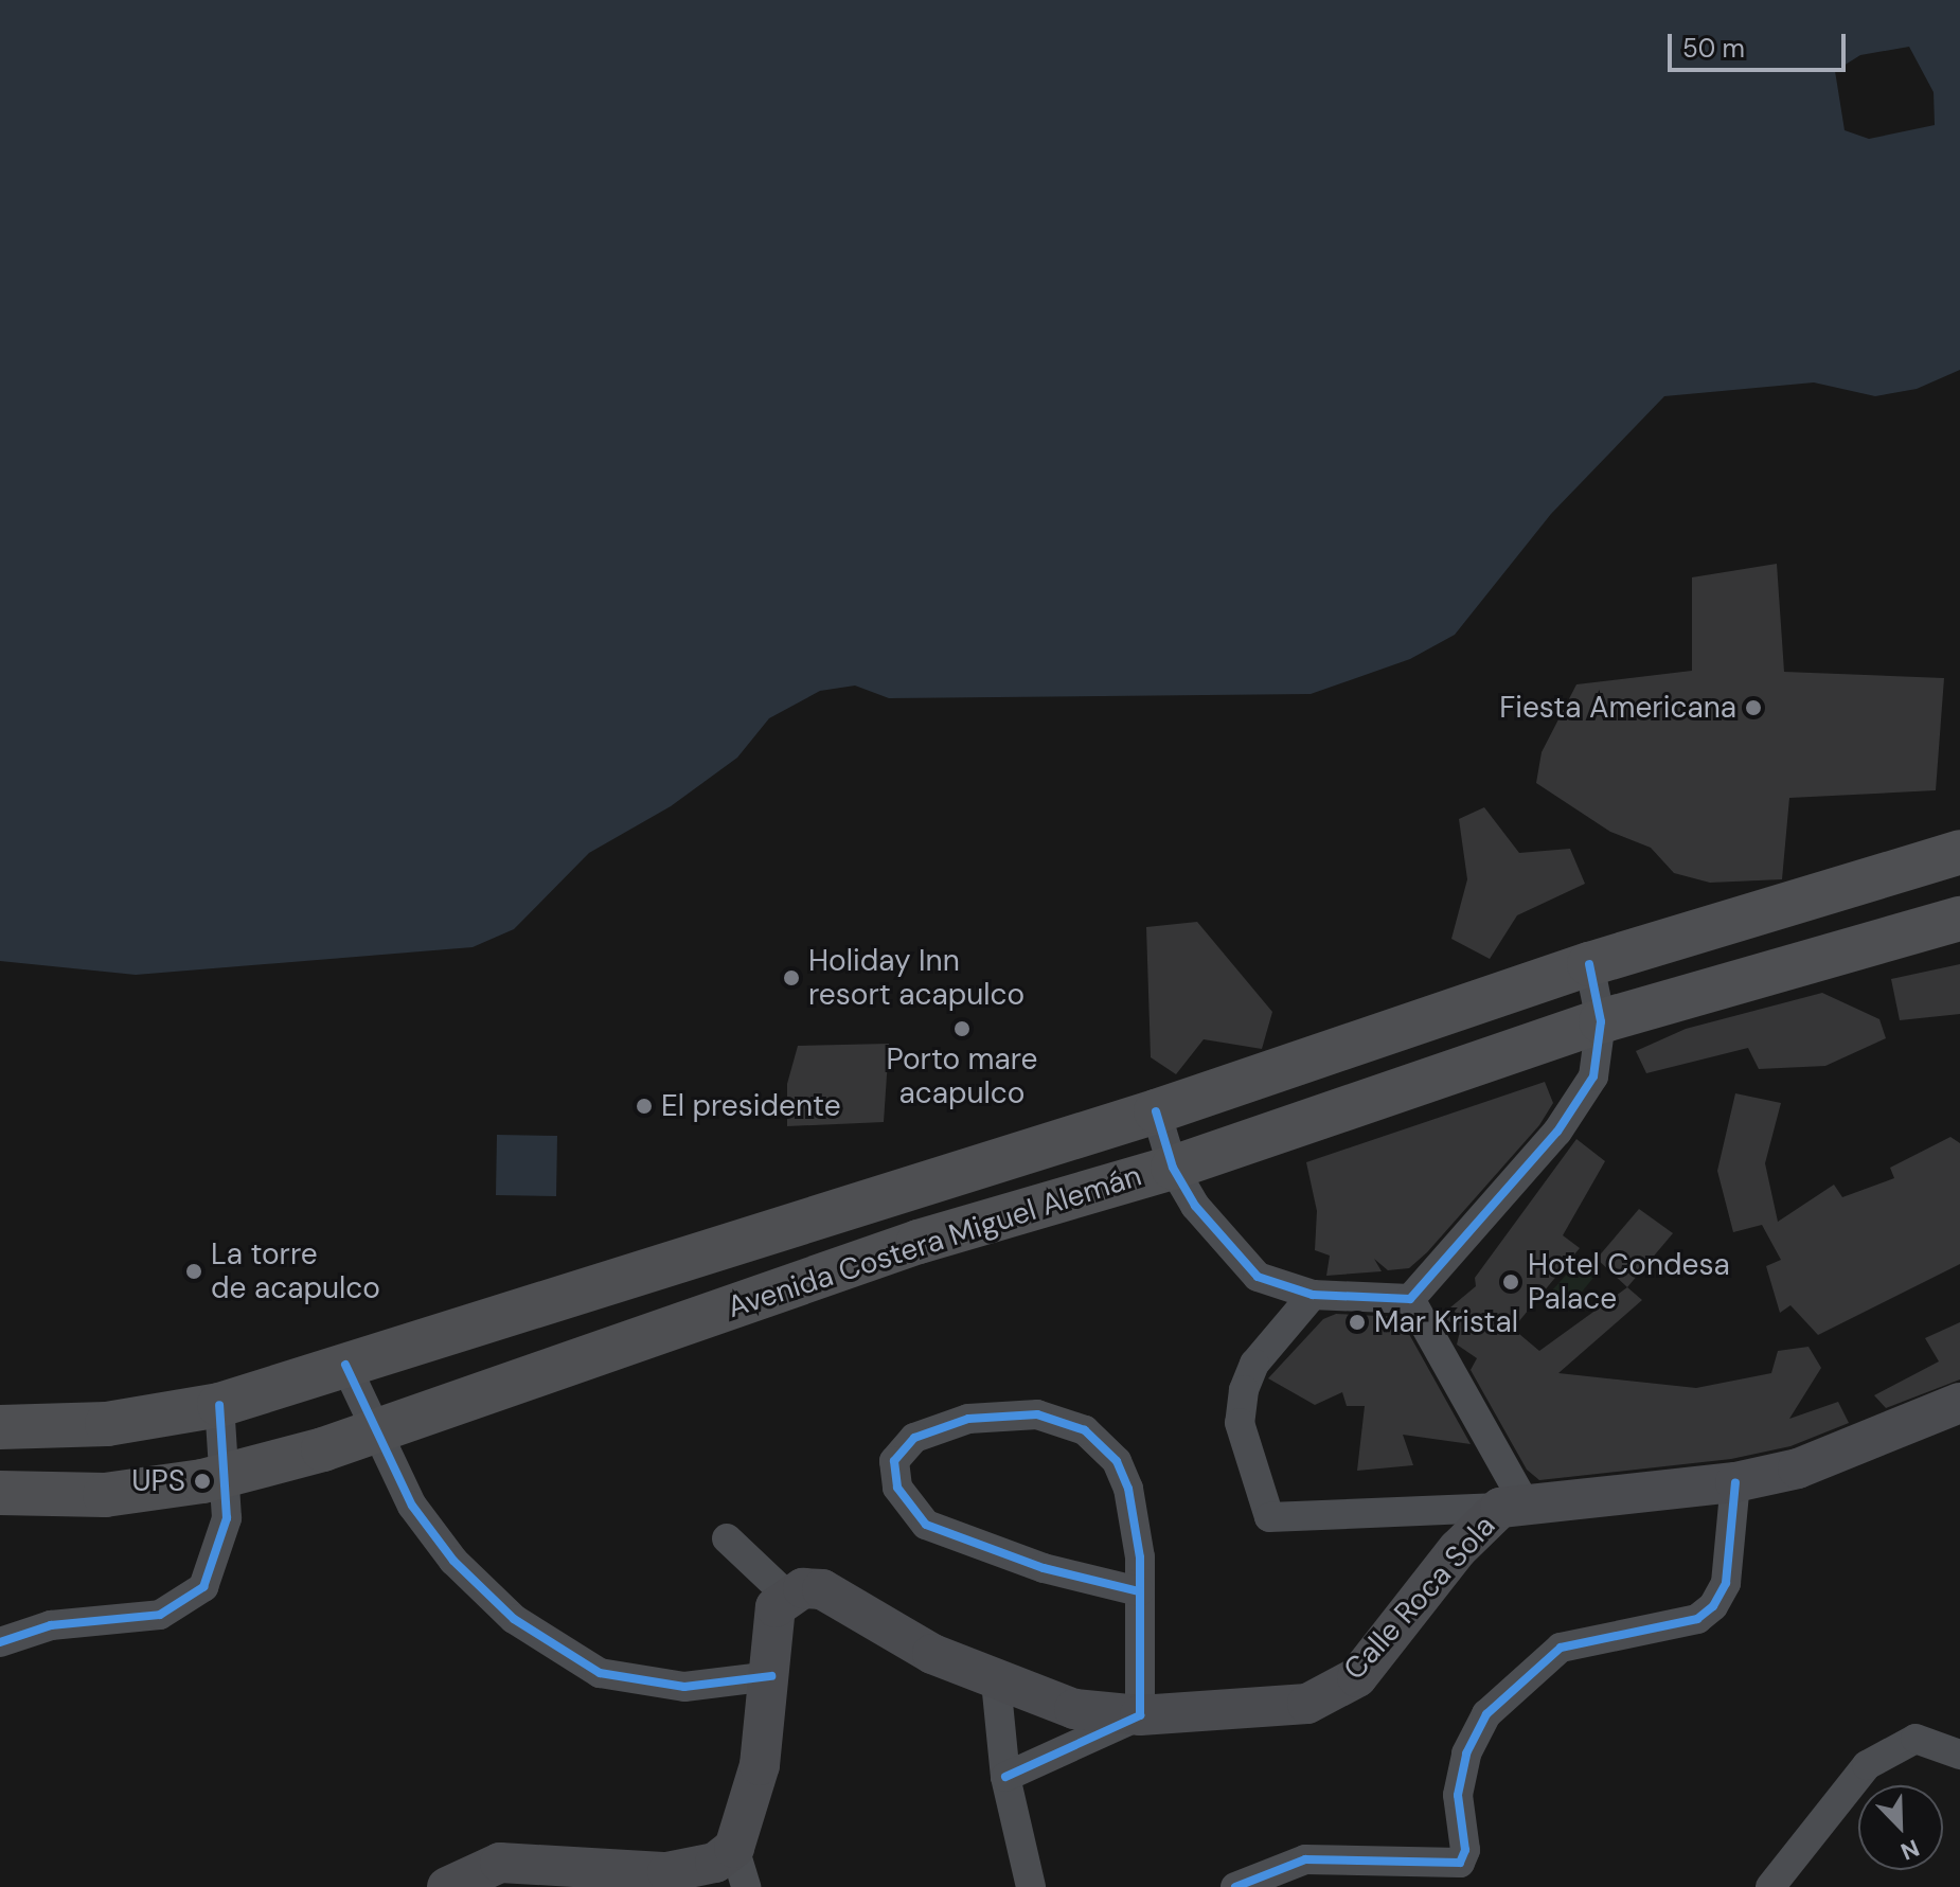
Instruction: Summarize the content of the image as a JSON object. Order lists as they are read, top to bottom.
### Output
{
  "streets": {
    "main road": ["Avenida Costera Miguel Alemán", "Calle Roca Sola"]
  },
  "places": [
    "Fiesta Americana",
    "Holiday Inn resort acapulco",
    "Porto mare acapulco",
    "El presidente",
    "La torre de acapulco",
    "Hotel Condesa Palace",
    "Mar Kristal",
    "UPS"
  ],
  "scale_bar": "50 m",
  "north": "bottom right"
}
